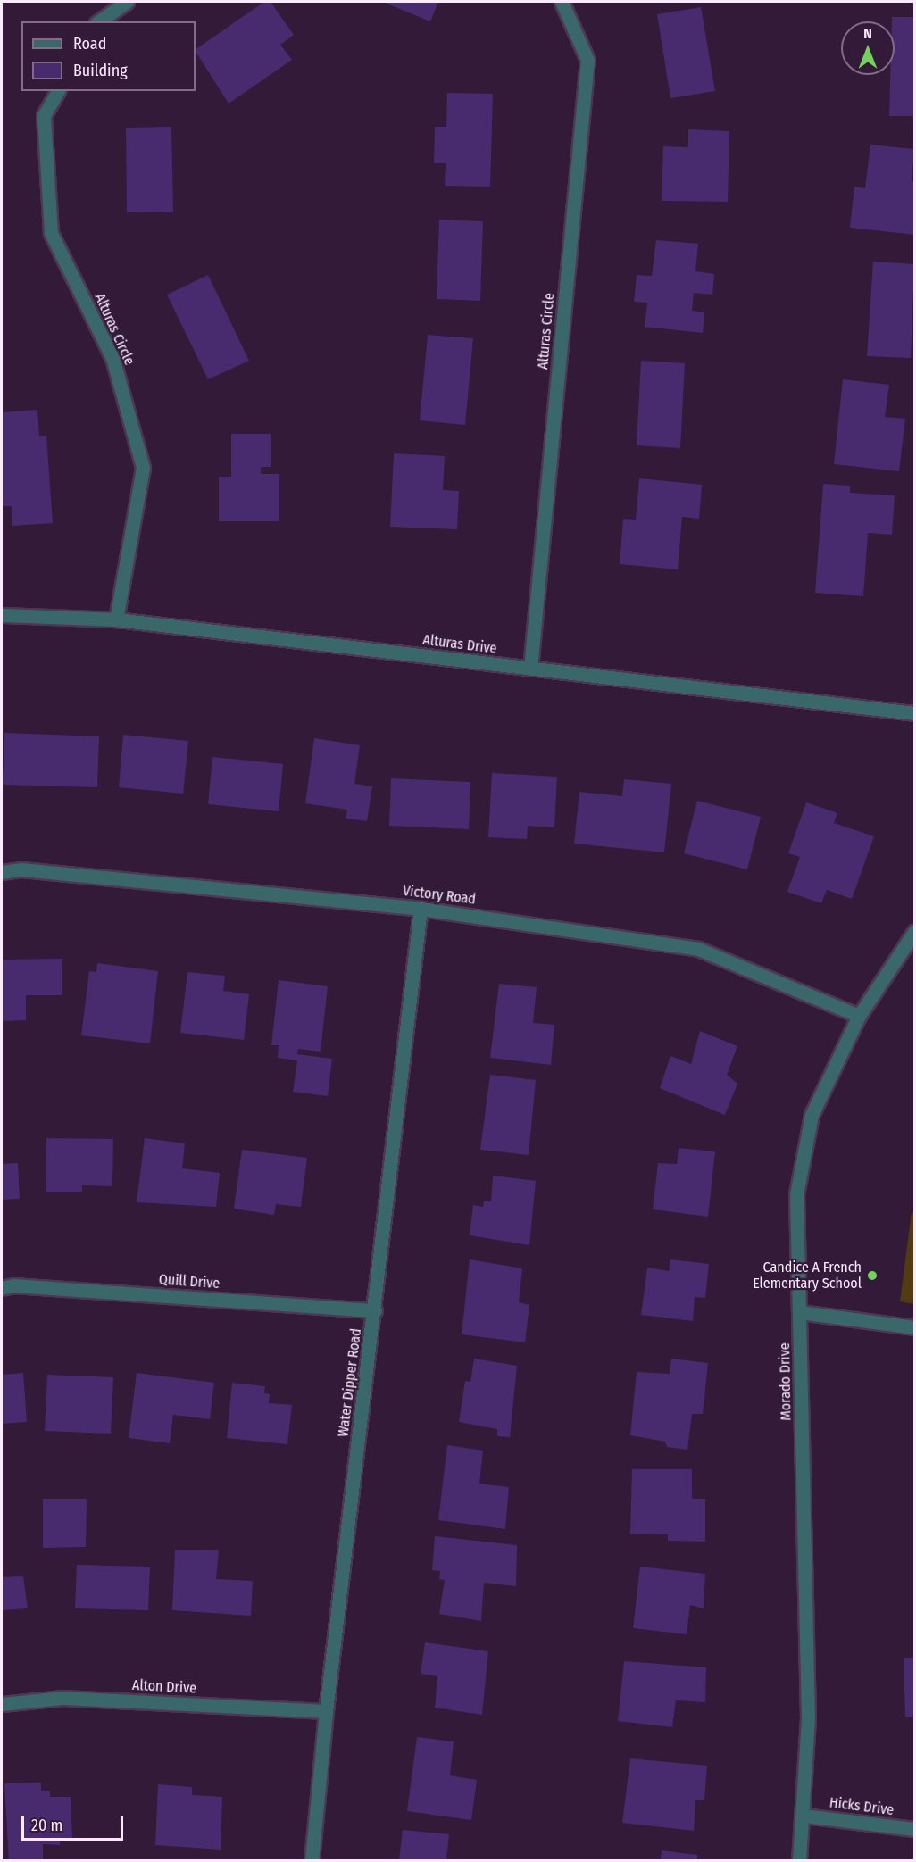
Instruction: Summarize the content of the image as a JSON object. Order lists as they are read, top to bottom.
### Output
{
  "streets": {
    "street": [
      "Alturas Circle",
      "Alturas Drive",
      "Victory Road",
      "Quill Drive",
      "Morado Drive",
      "Water Dipper Road",
      "Alton Drive",
      "Hicks Drive"
    ]
  },
  "crossings": [
    ["Alturas Circle", "Alturas Drive"],
    ["Victory Road", "Morado Drive"],
    ["Victory Road", "Water Dipper Road"],
    ["Quill Drive", "Water Dipper Road"],
    ["Morado Drive", "Hicks Drive"],
    ["Water Dipper Road", "Alton Drive"]
  ],
  "places": ["Candice A French Elementary School"],
  "legend": ["Road", "Building"],
  "scale_bar": "20 m",
  "north": "top"
}
